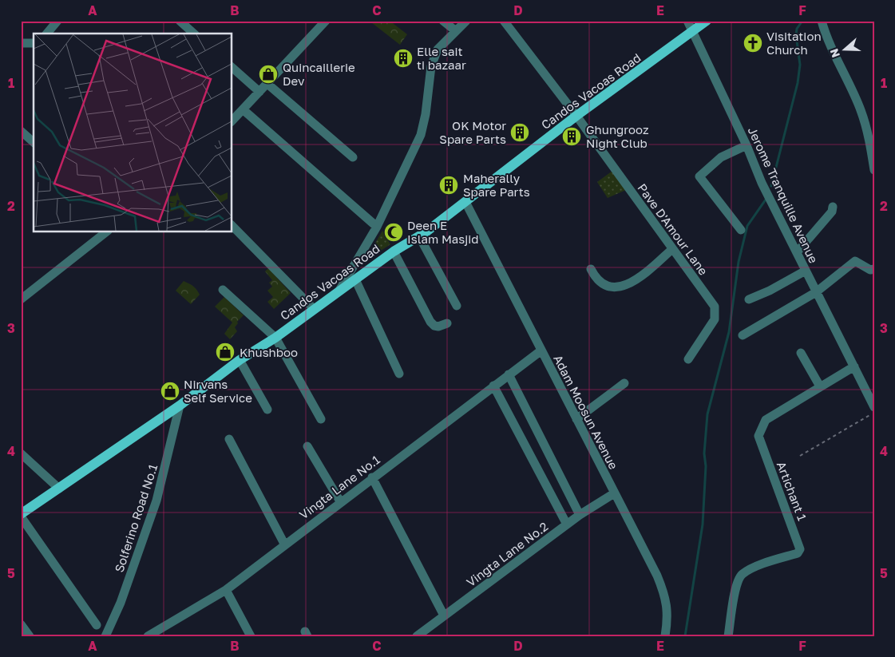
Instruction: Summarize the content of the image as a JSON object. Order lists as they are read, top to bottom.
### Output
{
  "streets": {
    "main road": ["Candos Vacoas Road"],
    "street": [
      "Jerome Tranquille Avenue",
      "Pave D'Amour Lane",
      "Adam Moosun Avenue",
      "Vingta Lane No.1",
      "Artichant 1",
      "Solferino Road No.1",
      "Vingta Lane No.2"
    ]
  },
  "crossings": [
    ["Candos Vacoas Road", "Jerome Tranquille Avenue"],
    ["Candos Vacoas Road", "Pave D'Amour Lane"],
    ["Candos Vacoas Road", "Adam Moosun Avenue"],
    ["Candos Vacoas Road", "Solferino Road No.1"],
    ["Jerome Tranquille Avenue", "Artichant 1"],
    ["Adam Moosun Avenue", "Vingta Lane No.1"],
    ["Adam Moosun Avenue", "Vingta Lane No.2"]
  ],
  "places": {
    "church": ["Visitation Church"],
    "building": [
      "Elle sait ti bazaar",
      "OK Motor Spare Parts",
      "Ghungrooz Night Club",
      "Maherally Spare Parts"
    ],
    "shop": ["Quincaillerie Dev", "Khushboo", "Nirvans Self Service"],
    "mosque": ["Deen E Islam Masjid"]
  },
  "north": "left",
  "grid": {
    "columns": [
      "A",
      "B",
      "C",
      "D",
      "E",
      "F"
    ],
    "rows": [
      "1",
      "2",
      "3",
      "4",
      "5"
    ]
  }
}
